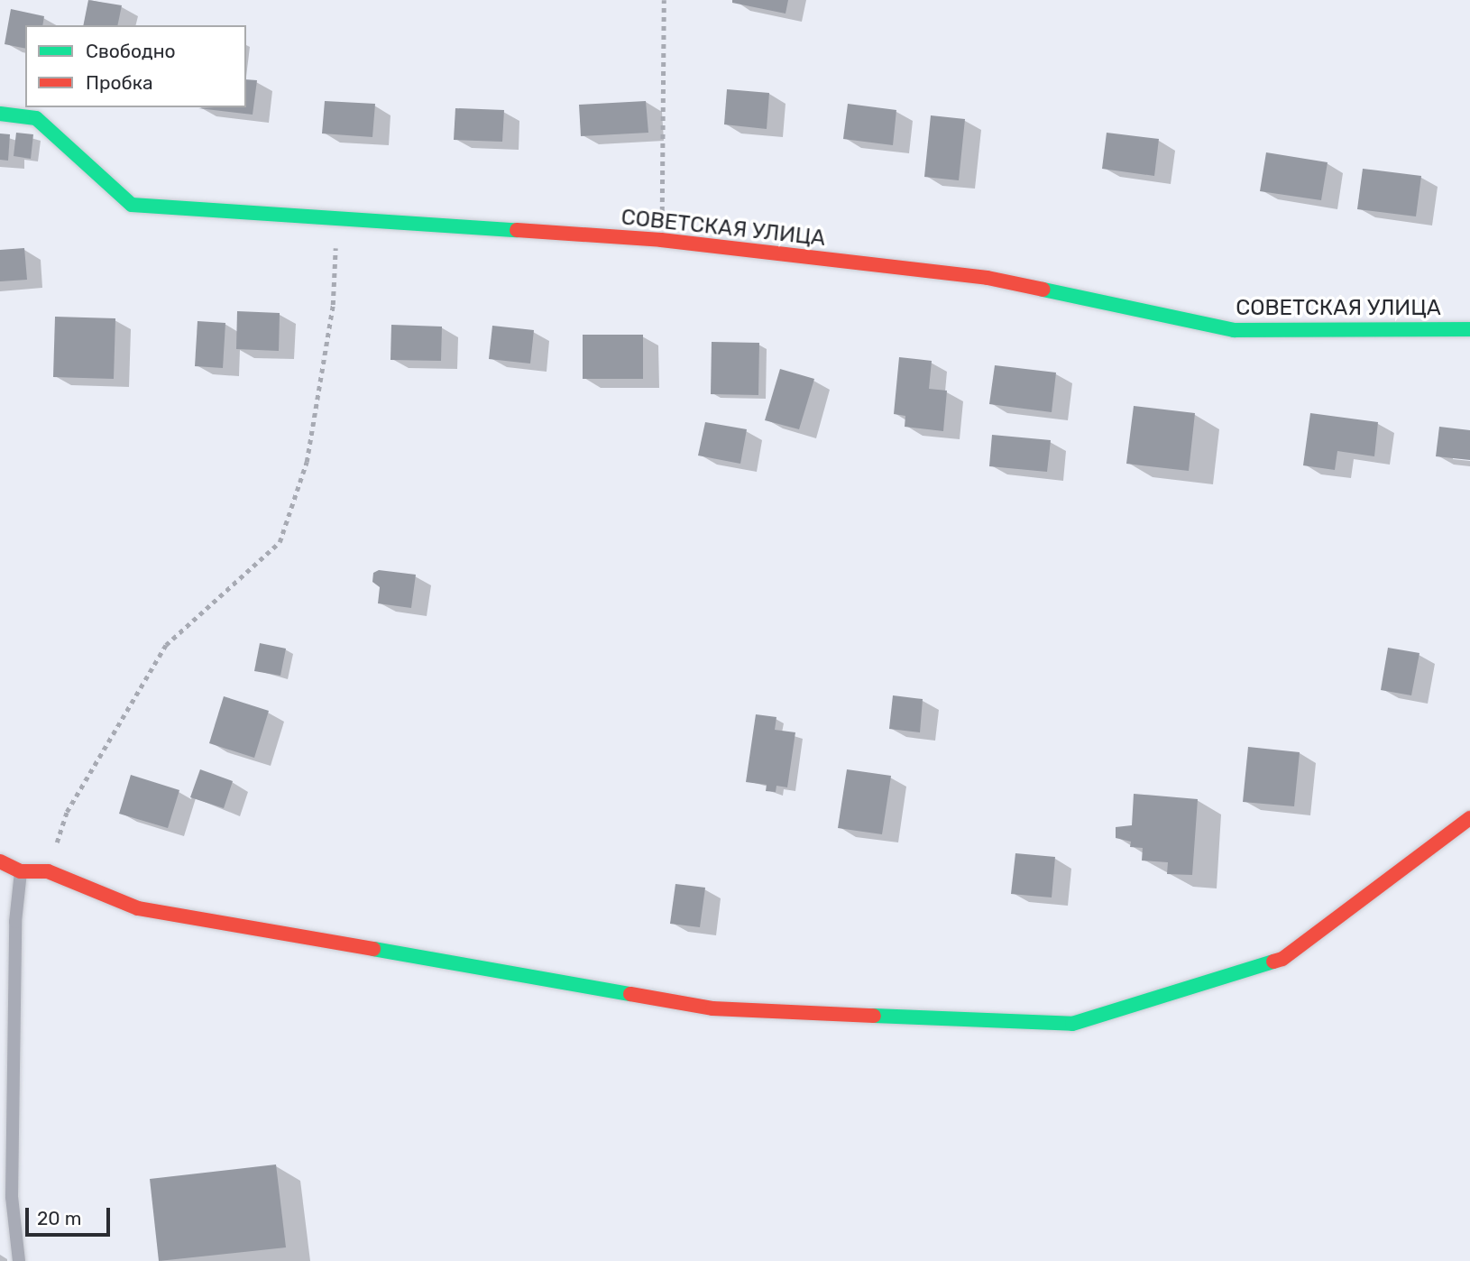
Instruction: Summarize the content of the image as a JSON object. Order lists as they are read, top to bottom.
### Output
{
  "streets": {
    "street": ["СОВЕТСКАЯ УЛИЦА"]
  },
  "legend": ["Свободно", "Пробка"],
  "scale_bar": "20 m"
}
